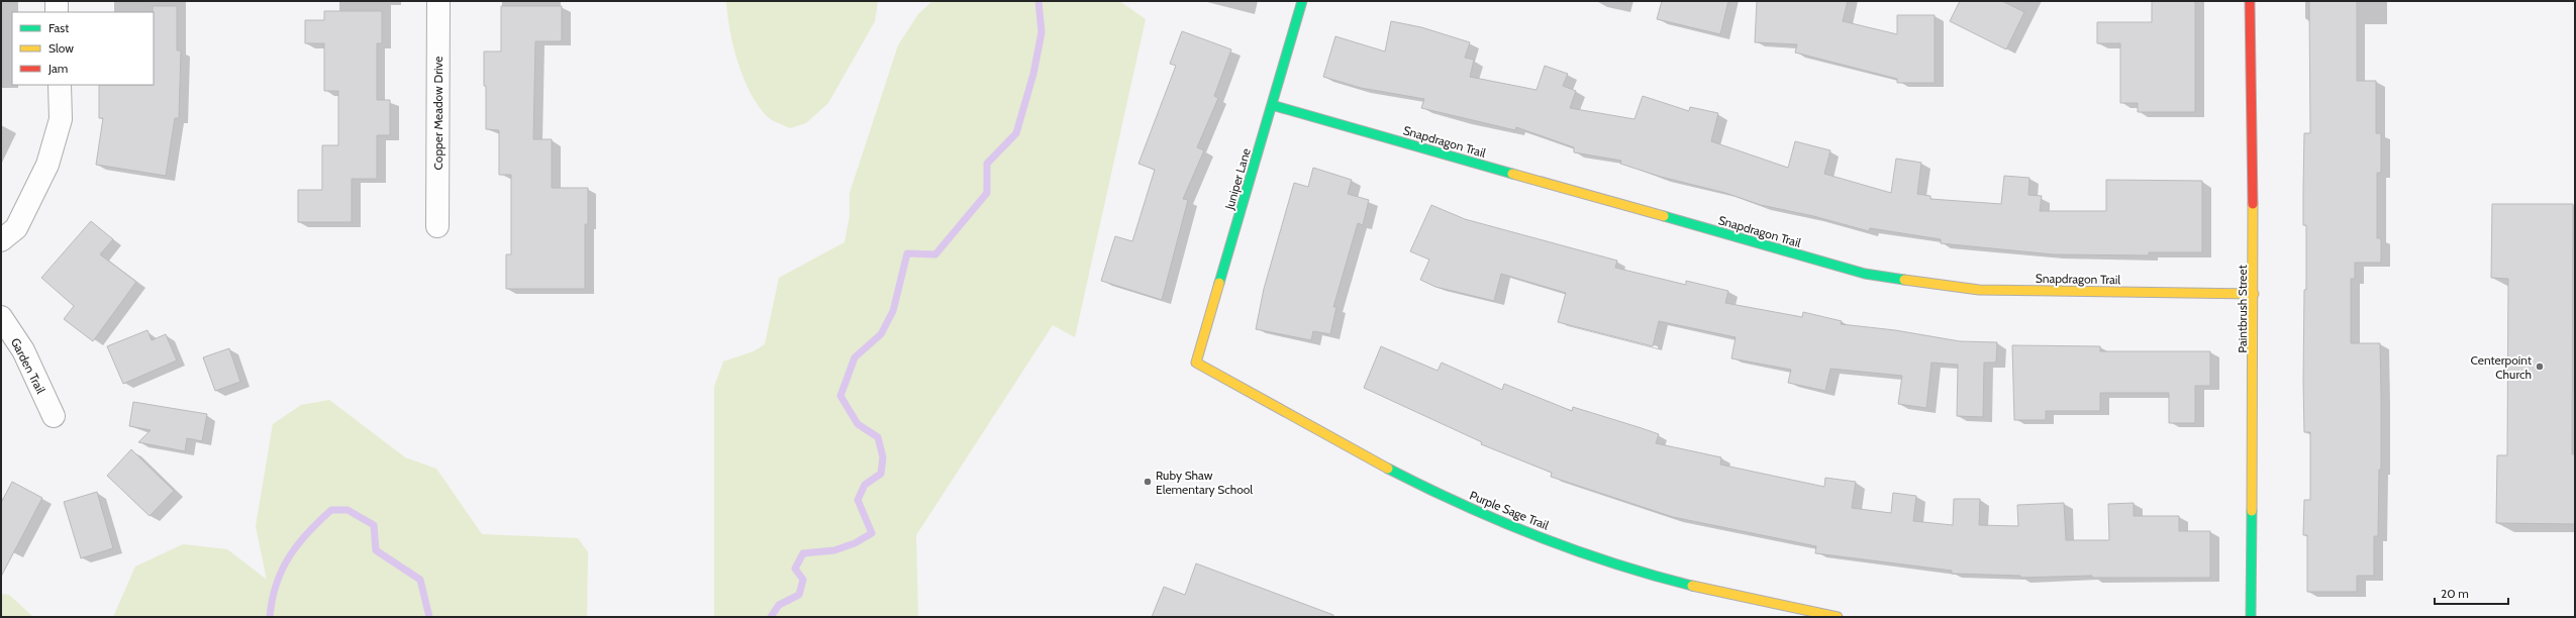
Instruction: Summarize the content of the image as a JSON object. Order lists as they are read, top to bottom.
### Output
{
  "streets": {
    "street": [
      "Copper Meadow Drive",
      "Snapdragon Trail",
      "Juniper Lane",
      "Paintbrush Street",
      "Garden Trail",
      "Purple Sage Trail"
    ]
  },
  "crossings": [
    ["Snapdragon Trail", "Juniper Lane"],
    ["Snapdragon Trail", "Paintbrush Street"],
    ["Juniper Lane", "Purple Sage Trail"]
  ],
  "places": ["Centerpoint Church", "Ruby Shaw Elementary School"],
  "legend": ["Fast", "Slow", "Jam"],
  "scale_bar": "20 m"
}
